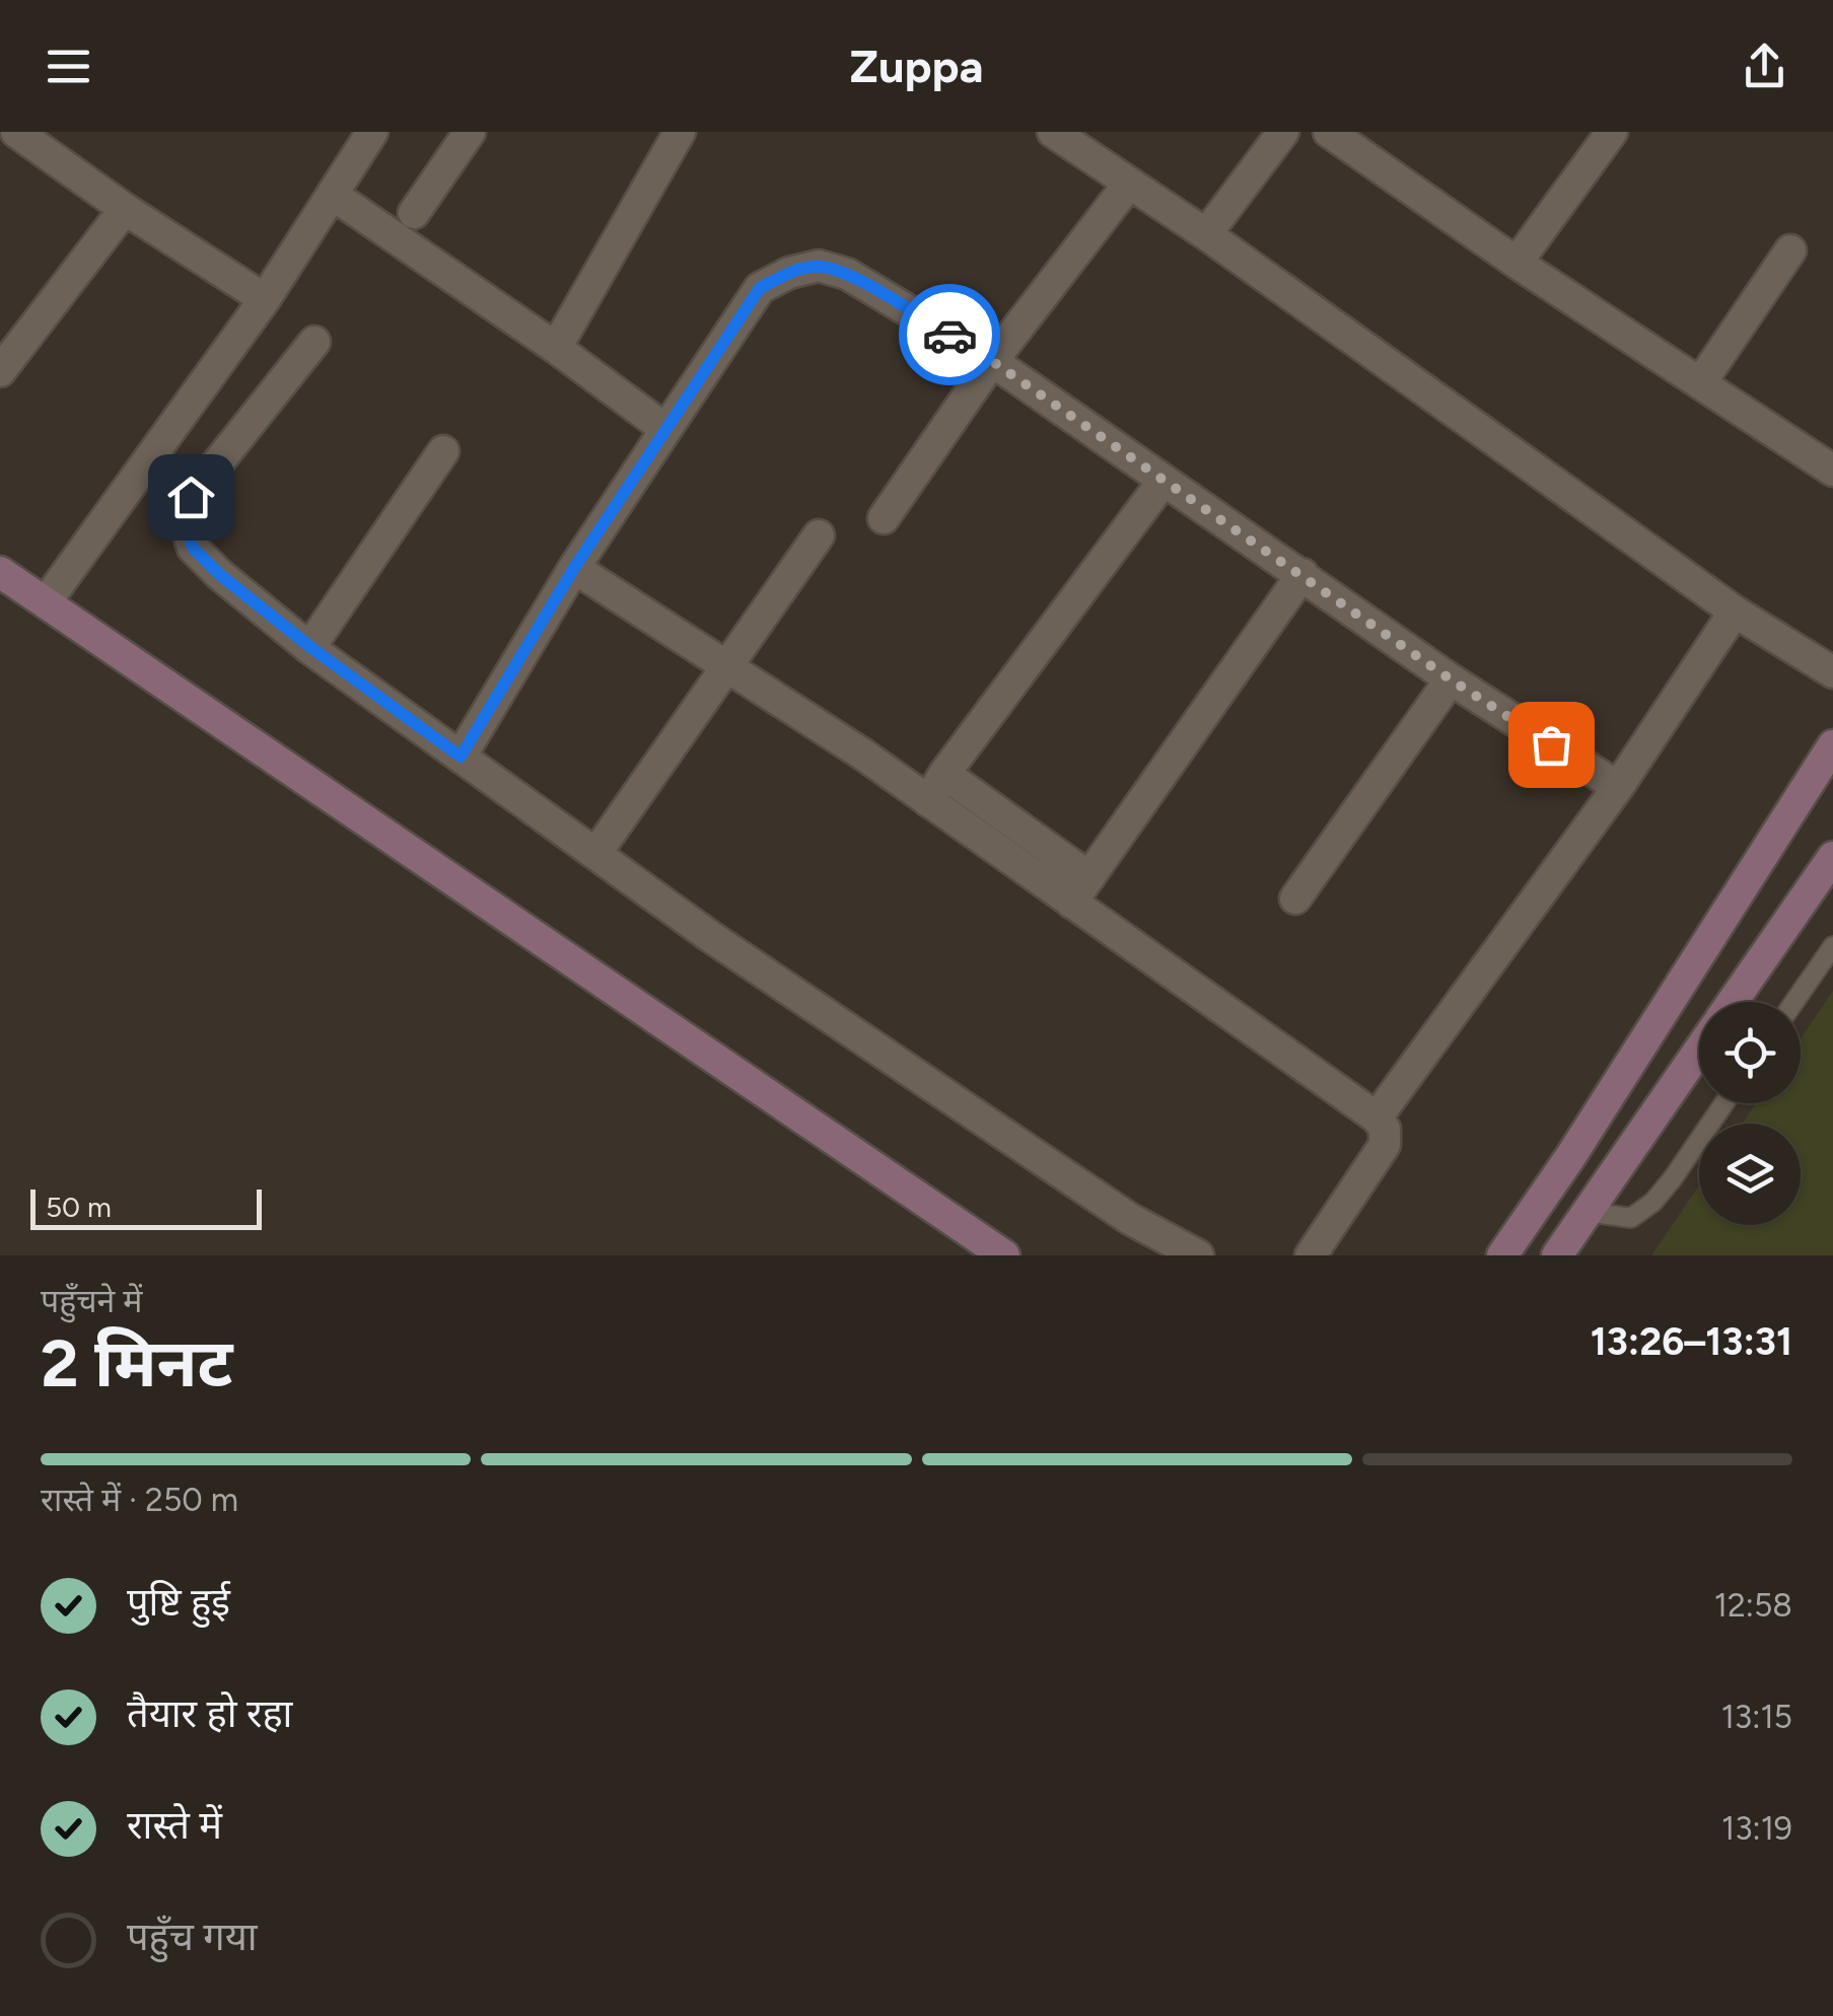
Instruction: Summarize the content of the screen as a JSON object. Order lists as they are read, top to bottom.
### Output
{
  "scale_bar": "50 m",
  "page": {
    "header": "Zuppa",
    "scale": "50 m",
    "heading": ["2 मिनट", "पहुँचने में", "13:26–13:31"],
    "bar": "रास्ते में · 250 m",
    "list": [
      ["पुष्टि हुई", "12:58"],
      ["तैयार हो रहा", "13:15"],
      ["रास्ते में", "13:19"],
      "पहुँच गया"
    ]
  }
}
